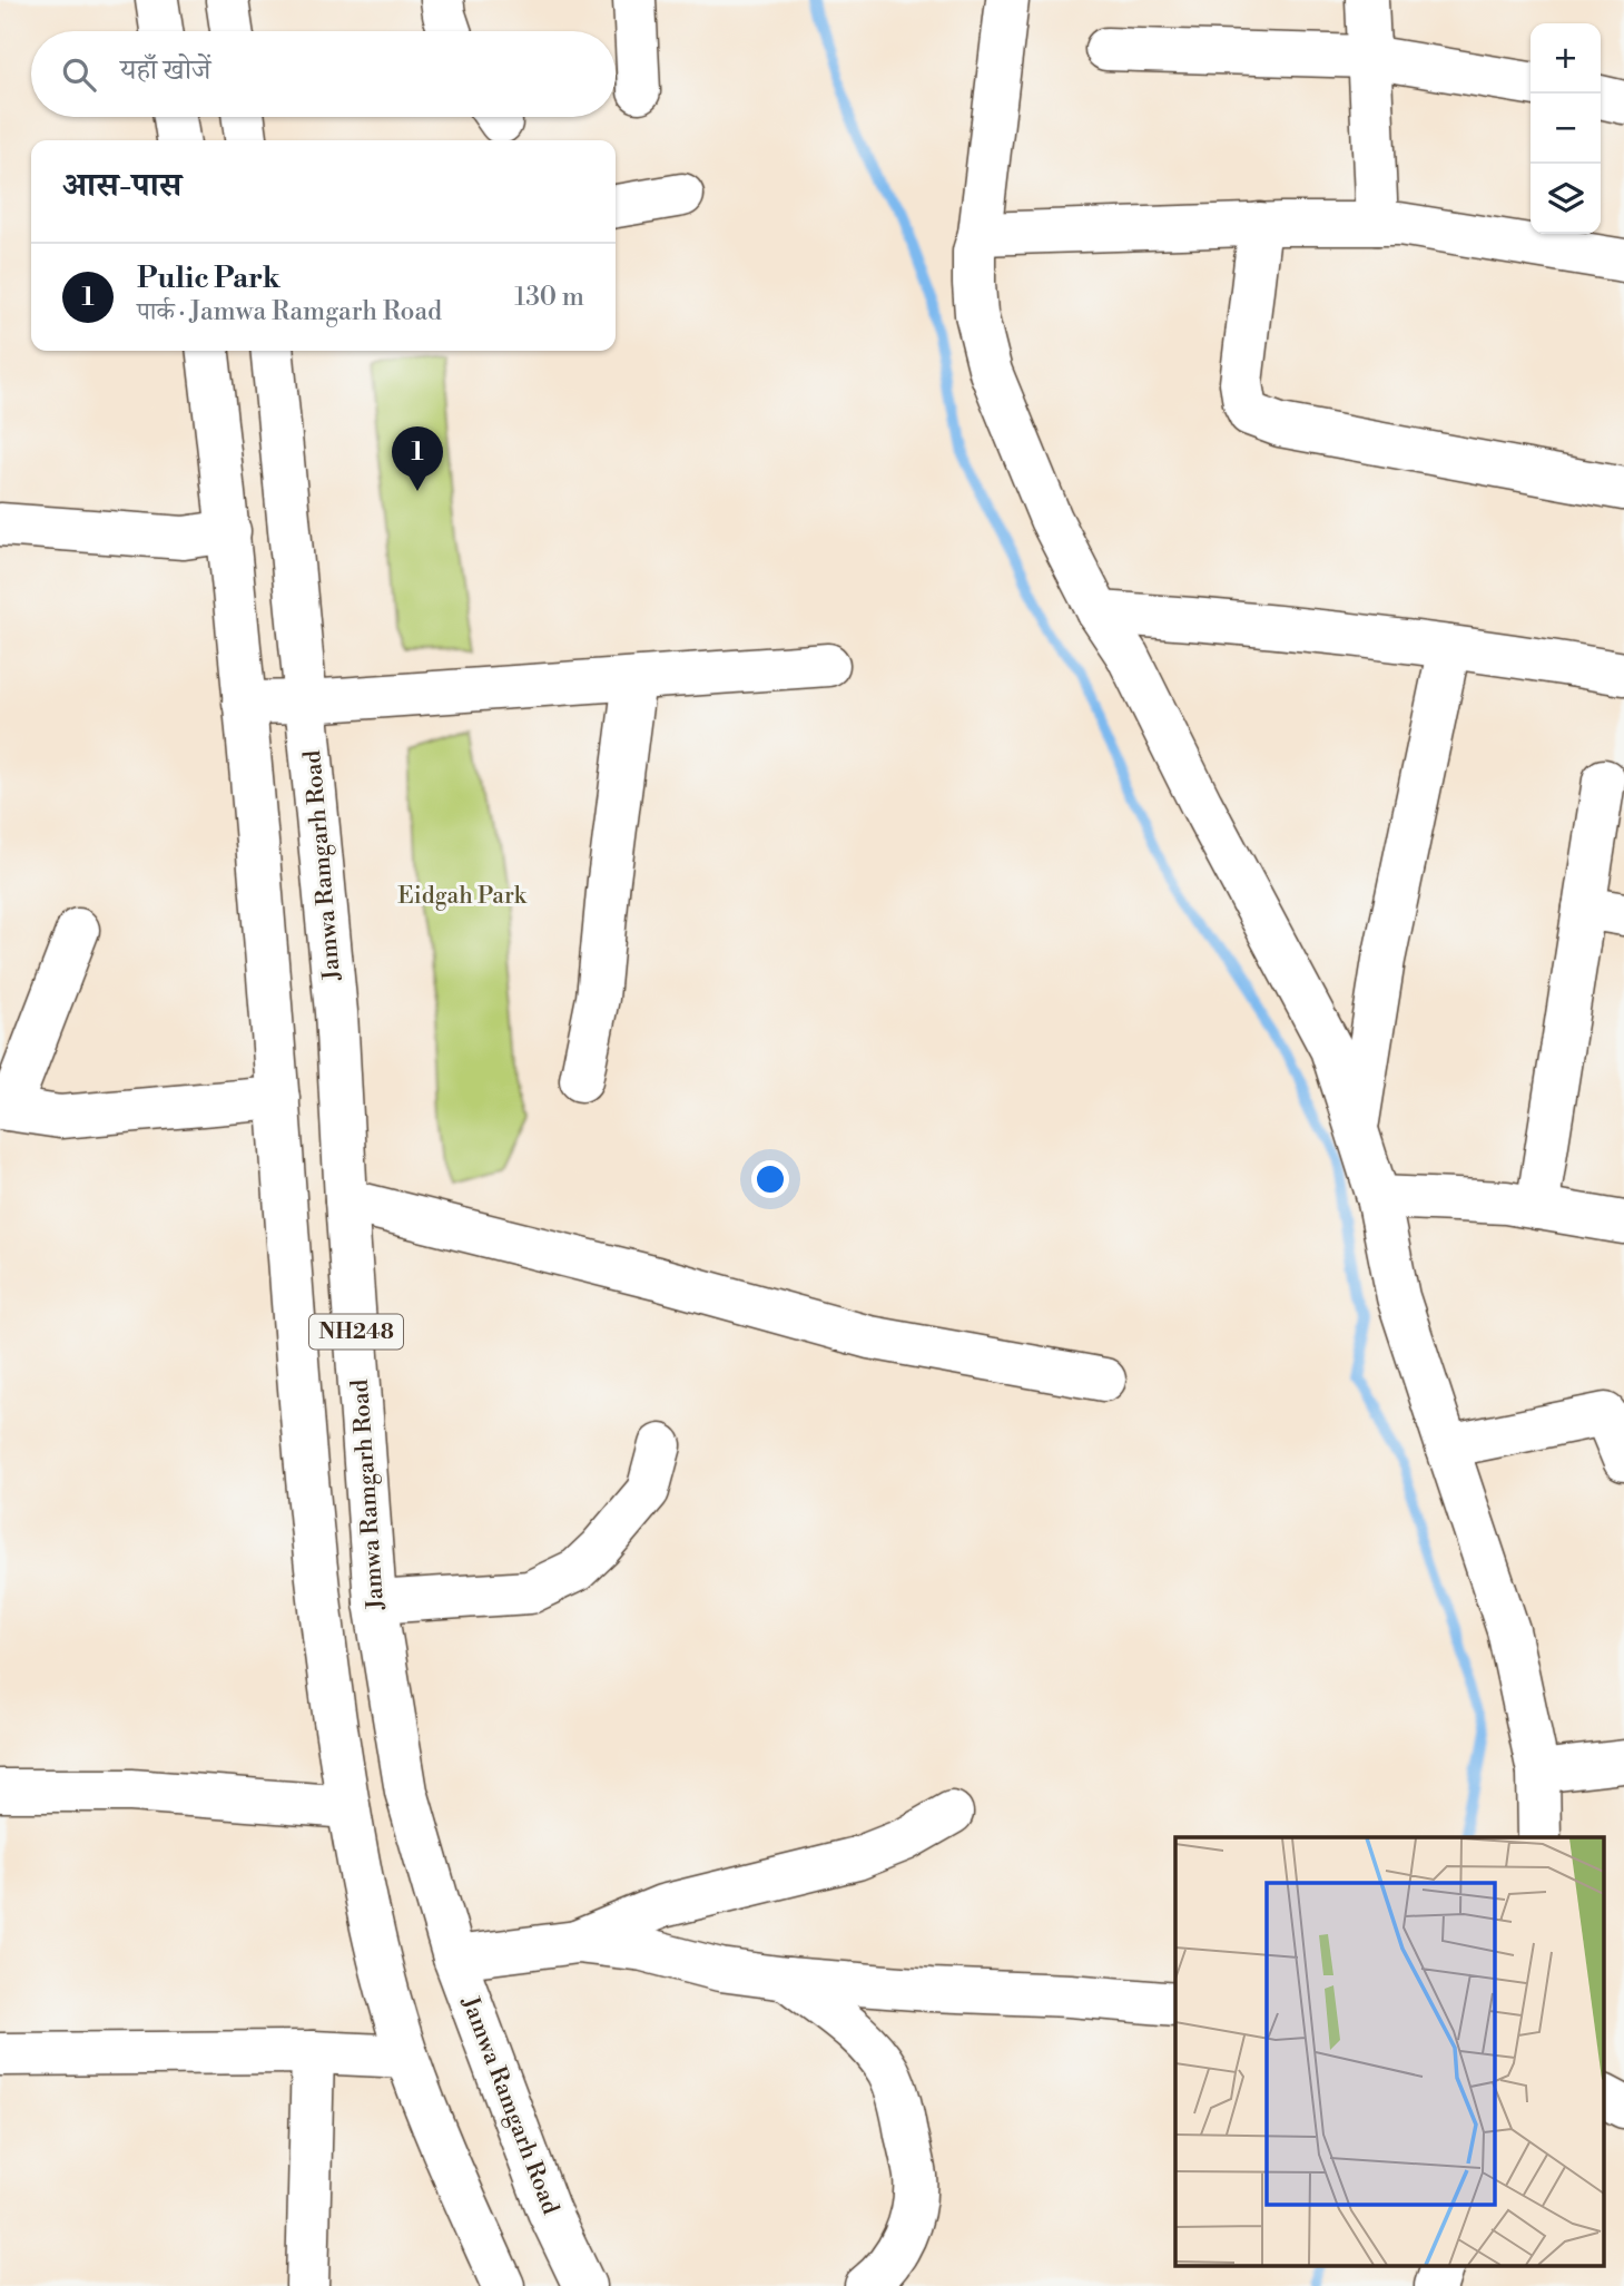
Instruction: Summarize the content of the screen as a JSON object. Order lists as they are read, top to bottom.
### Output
{
  "streets": {
    "main road": ["Jamwa Ramgarh Road", "NH248"]
  },
  "parks": ["Eidgah Park"],
  "page": {
    "map_buttons": ["+", "−"],
    "search": "यहाँ खोजें",
    "heading": "आस-पास",
    "list": [
      {
        "mark": "1",
        "name": "Pulic Park",
        "note": "पार्क · Jamwa Ramgarh Road",
        "value": "130 m"
      }
    ],
    "pins": "1"
  }
}
